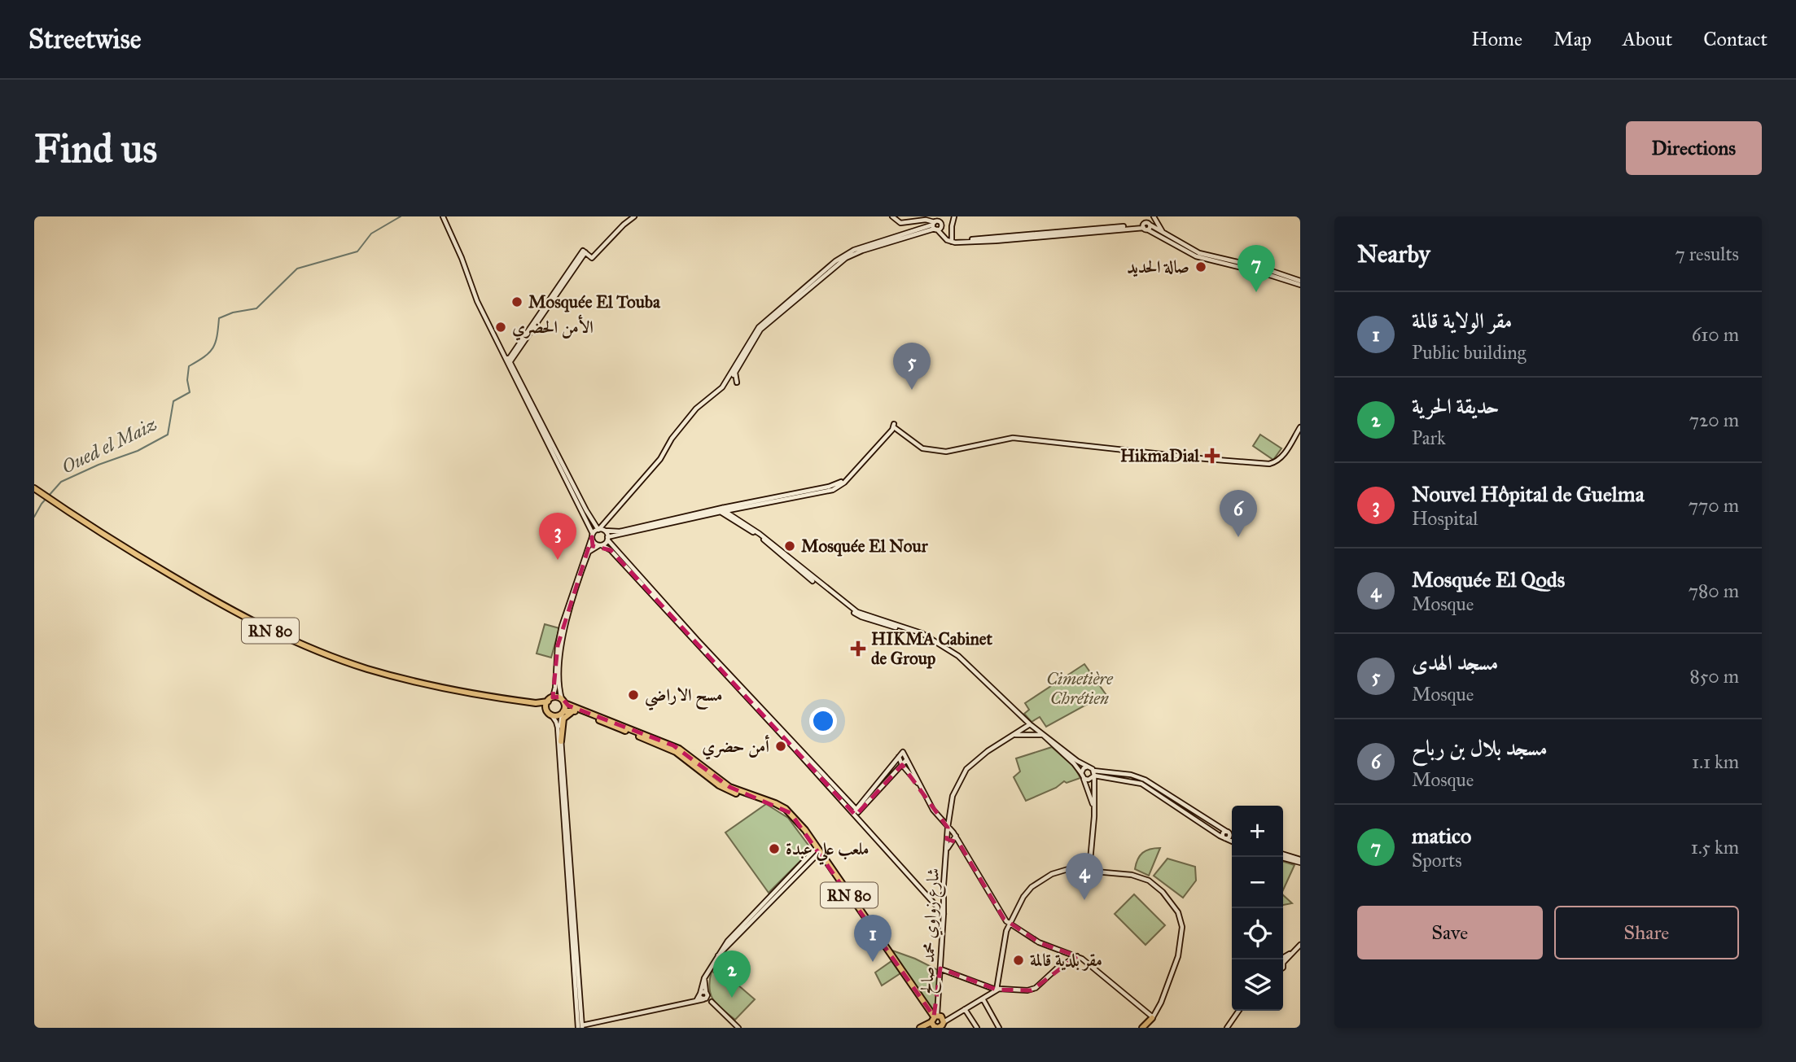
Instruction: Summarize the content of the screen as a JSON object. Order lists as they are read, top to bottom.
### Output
{
  "streets": {
    "main road": ["RN 80"],
    "street": ["شارع زواوي محمد صالح"]
  },
  "crossings": [
    ["RN 80", "شارع زواوي محمد صالح"]
  ],
  "water": ["Oued el Maiz"],
  "parks": ["Cimetière Chrétien"],
  "places": {
    "other": [
      "صالة الحديد",
      "Mosquée El Touba",
      "الأمن الحضري",
      "Mosquée El Nour",
      "مسح الاراضي",
      "أمن حضري",
      "ملعب علي عبدة",
      "مقر بلدية قالمة"
    ],
    "health": ["HikmaDial", "HIKMA Cabinet de Group"]
  },
  "page": {
    "header": "Streetwise",
    "nav": [
      "Home",
      "Map",
      "About",
      "Contact"
    ],
    "buttons": [
      "Directions",
      ["Save", "Share"]
    ],
    "title": "Find us",
    "heading": ["Nearby", "7 results"],
    "pins": [
      "7",
      "5",
      "6",
      "3",
      "4",
      "1",
      "2"
    ],
    "list": [
      {
        "mark": "1",
        "name": "مقر الولاية قالمة",
        "note": "Public building",
        "value": "610 m"
      },
      {
        "mark": "2",
        "name": "حديقة الحرية",
        "note": "Park",
        "value": "720 m"
      },
      {
        "mark": "3",
        "name": "Nouvel Hôpital de Guelma",
        "note": "Hospital",
        "value": "770 m"
      },
      {
        "mark": "4",
        "name": "Mosquée El Qods",
        "note": "Mosque",
        "value": "780 m"
      },
      {
        "mark": "5",
        "name": "مسجد الهدى",
        "note": "Mosque",
        "value": "850 m"
      },
      {
        "mark": "6",
        "name": "مسجد بلال بن رباح",
        "note": "Mosque",
        "value": "1.1 km"
      },
      {
        "mark": "7",
        "name": "matico",
        "note": "Sports",
        "value": "1.5 km"
      }
    ],
    "map_buttons": ["+", "−"]
  }
}
